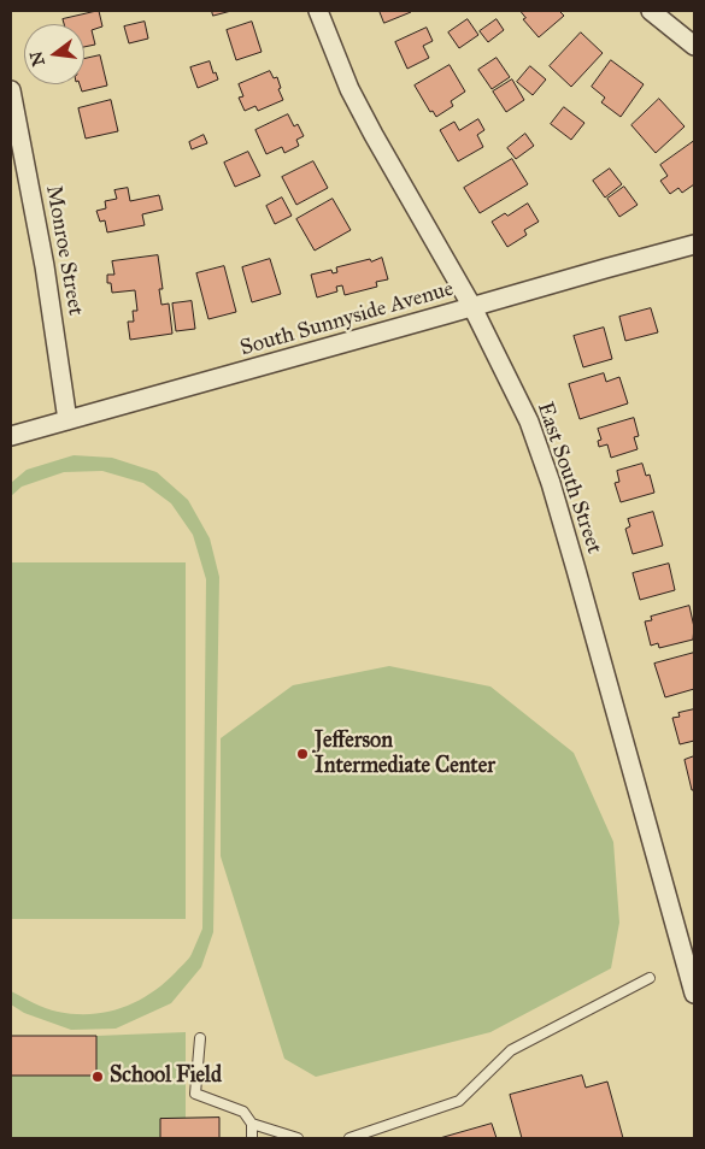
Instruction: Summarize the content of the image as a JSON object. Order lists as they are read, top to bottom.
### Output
{
  "streets": {
    "street": ["Monroe Street", "South Sunnyside Avenue", "East South Street"]
  },
  "crossings": [
    ["Monroe Street", "South Sunnyside Avenue"],
    ["South Sunnyside Avenue", "East South Street"]
  ],
  "places": ["Jefferson Intermediate Center", "School Field"],
  "north": "left"
}
